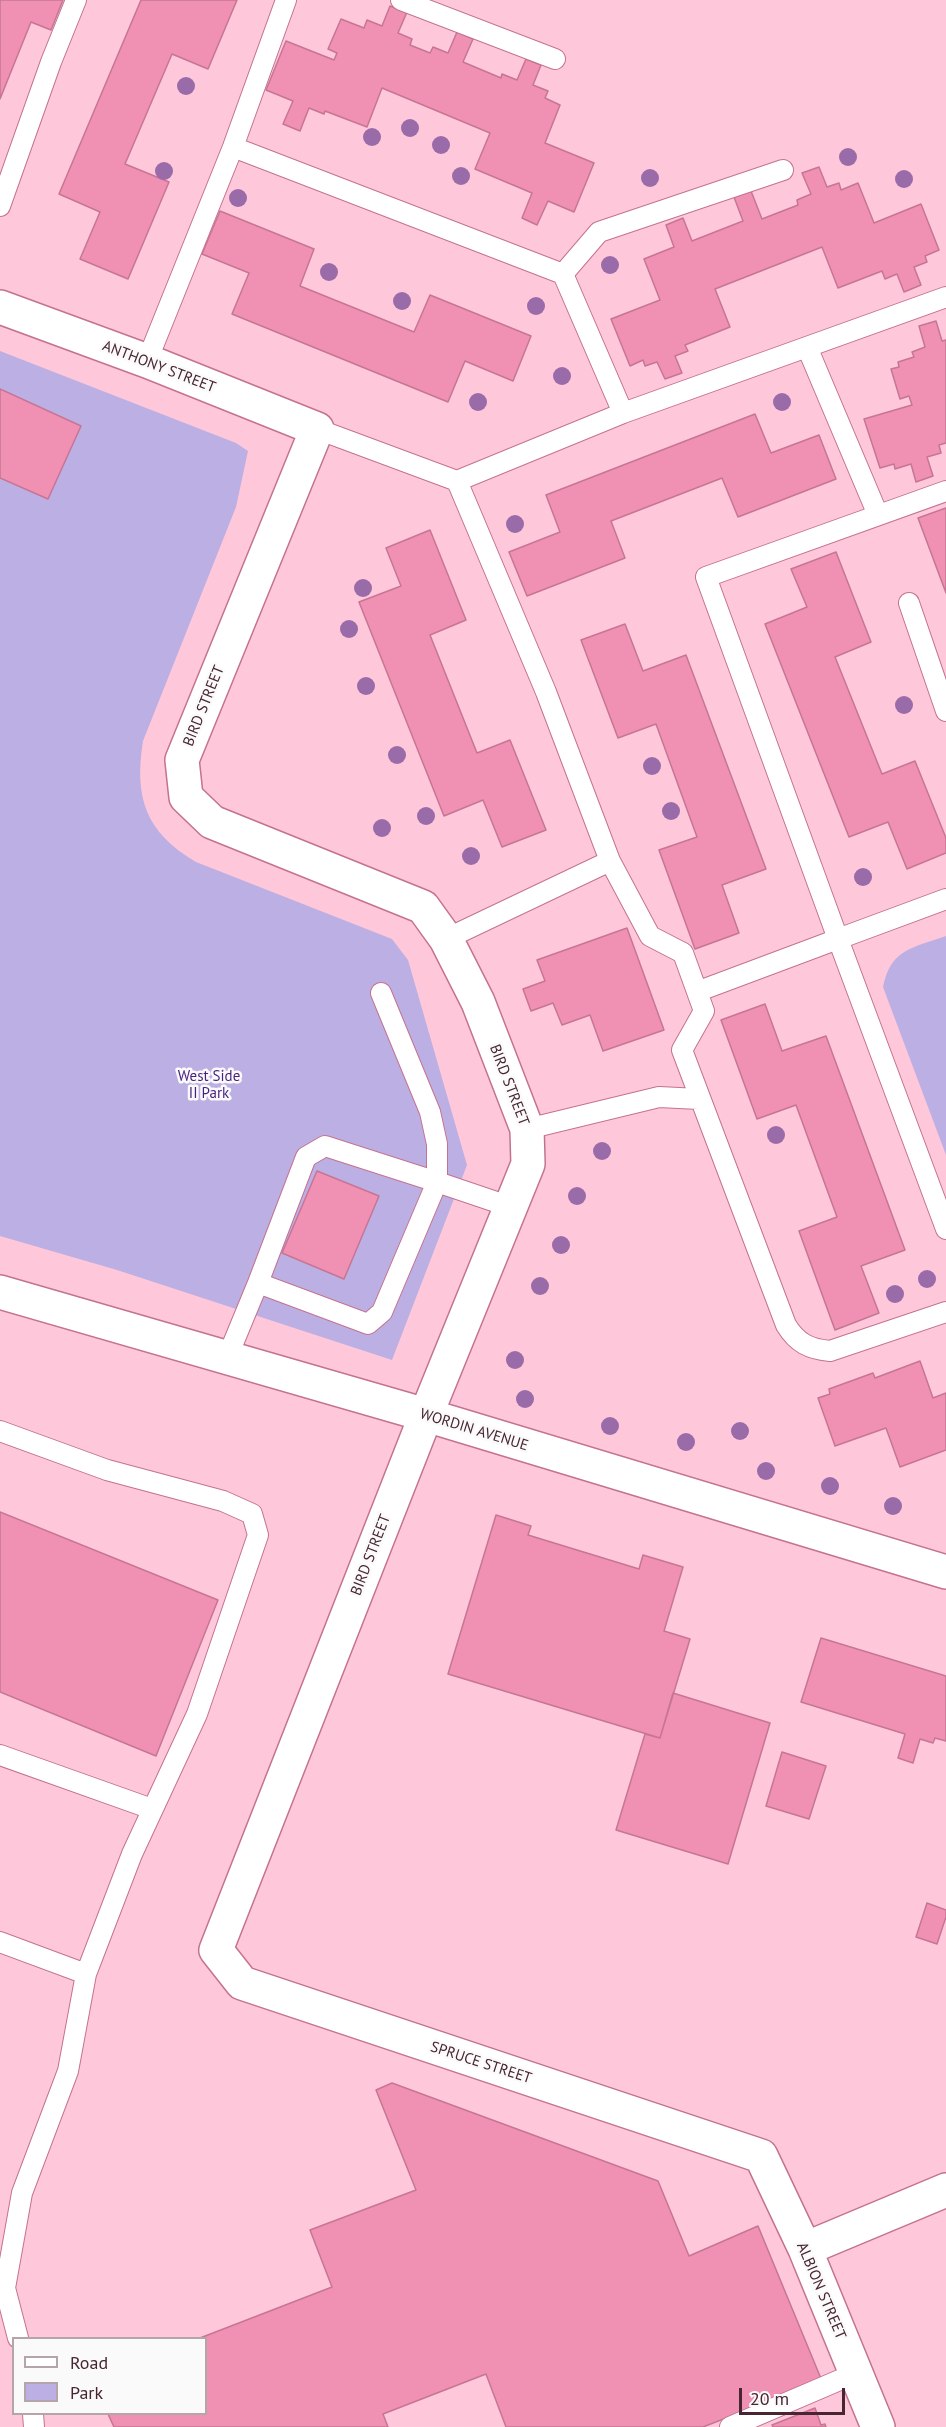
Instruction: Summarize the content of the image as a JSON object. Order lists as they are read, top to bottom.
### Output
{
  "streets": {
    "street": [
      "ANTHONY STREET",
      "BIRD STREET",
      "WORDIN AVENUE",
      "SPRUCE STREET",
      "ALBION STREET"
    ]
  },
  "crossings": [
    ["ANTHONY STREET", "BIRD STREET"],
    ["BIRD STREET", "WORDIN AVENUE"],
    ["BIRD STREET", "SPRUCE STREET"],
    ["SPRUCE STREET", "ALBION STREET"]
  ],
  "parks": ["West Side II Park"],
  "legend": ["Road", "Park"],
  "scale_bar": "20 m"
}
